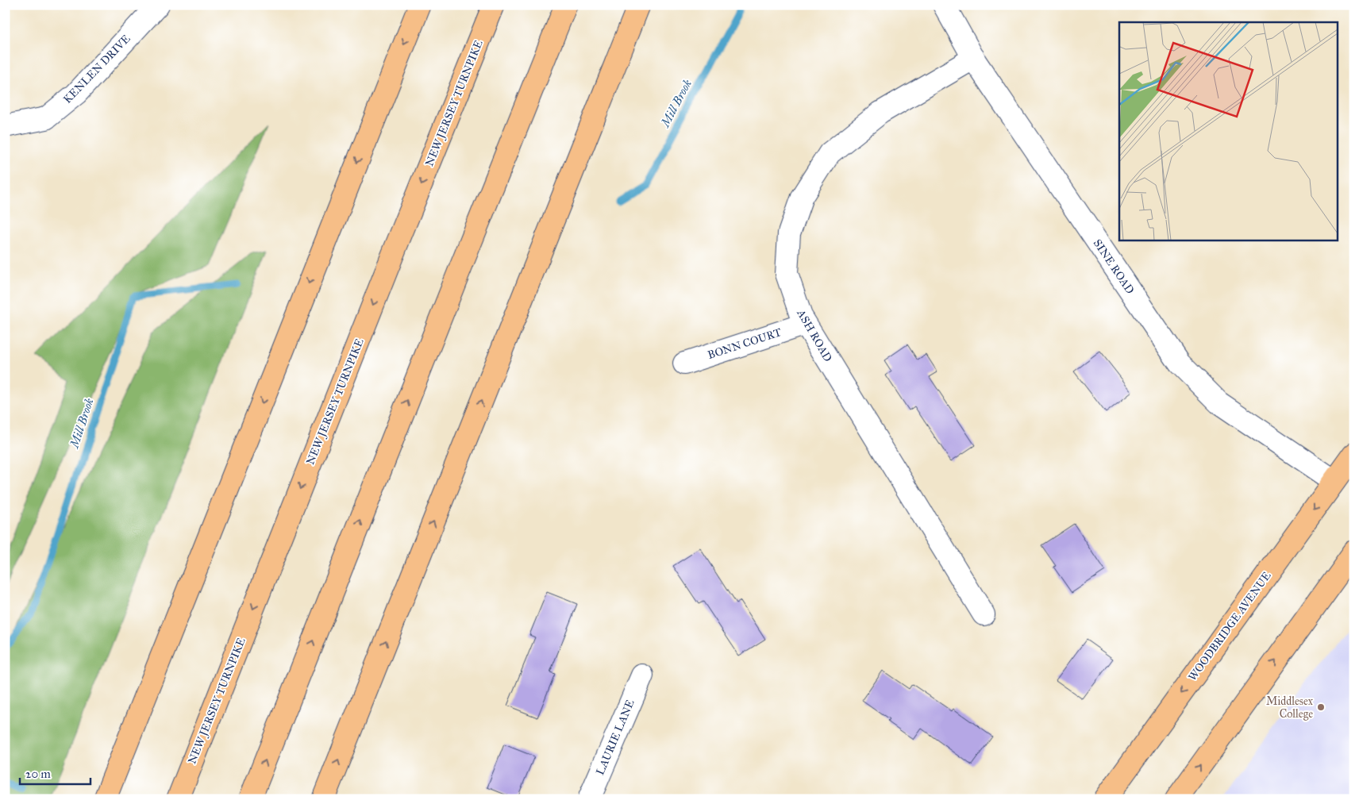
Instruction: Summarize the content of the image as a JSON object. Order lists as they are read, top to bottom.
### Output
{
  "streets": {
    "main road": ["NEW JERSEY TURNPIKE", "WOODBRIDGE AVENUE"],
    "street": [
      "KENLEN DRIVE",
      "SINE ROAD",
      "ASH ROAD",
      "BONN COURT",
      "LAURIE LANE"
    ]
  },
  "crossings": [
    ["SINE ROAD", "ASH ROAD"],
    ["SINE ROAD", "WOODBRIDGE AVENUE"],
    ["ASH ROAD", "BONN COURT"]
  ],
  "water": ["Mill Brook"],
  "places": ["Middlesex College"],
  "scale_bar": "20 m"
}
